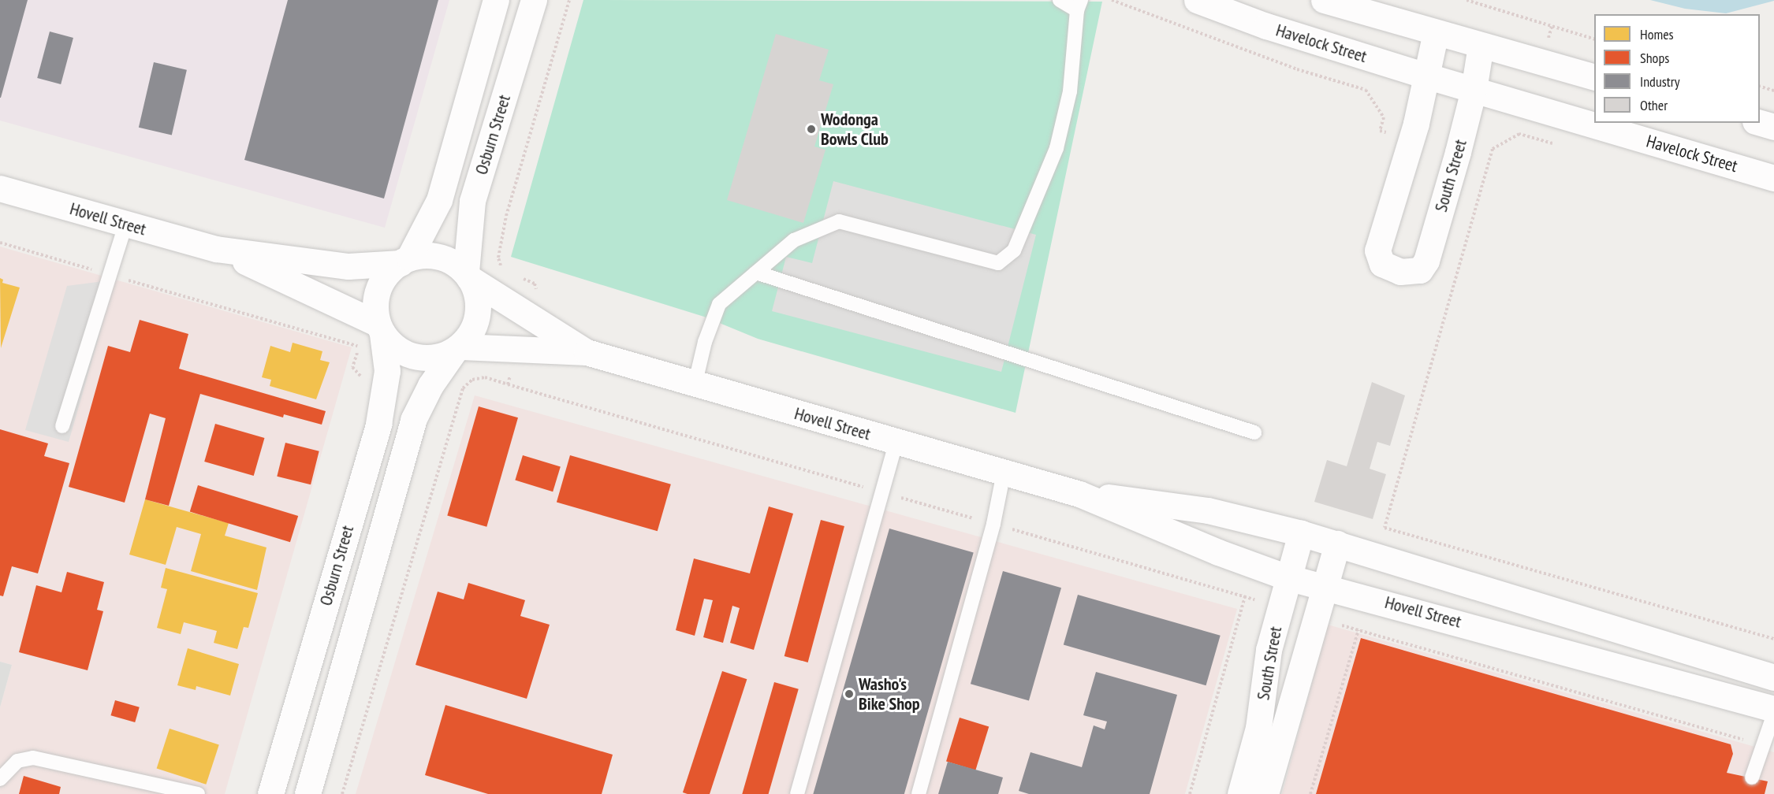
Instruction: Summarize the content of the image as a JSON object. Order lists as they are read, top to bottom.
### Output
{
  "streets": {
    "street": [
      "Havelock Street",
      "Osburn Street",
      "South Street",
      "Hovell Street"
    ]
  },
  "crossings": [
    ["Havelock Street", "South Street"],
    ["Osburn Street", "Hovell Street"],
    ["South Street", "Hovell Street"]
  ],
  "places": ["Wodonga Bowls Club", "Washo's Bike Shop"],
  "legend": [
    "Homes",
    "Shops",
    "Industry",
    "Other"
  ]
}
